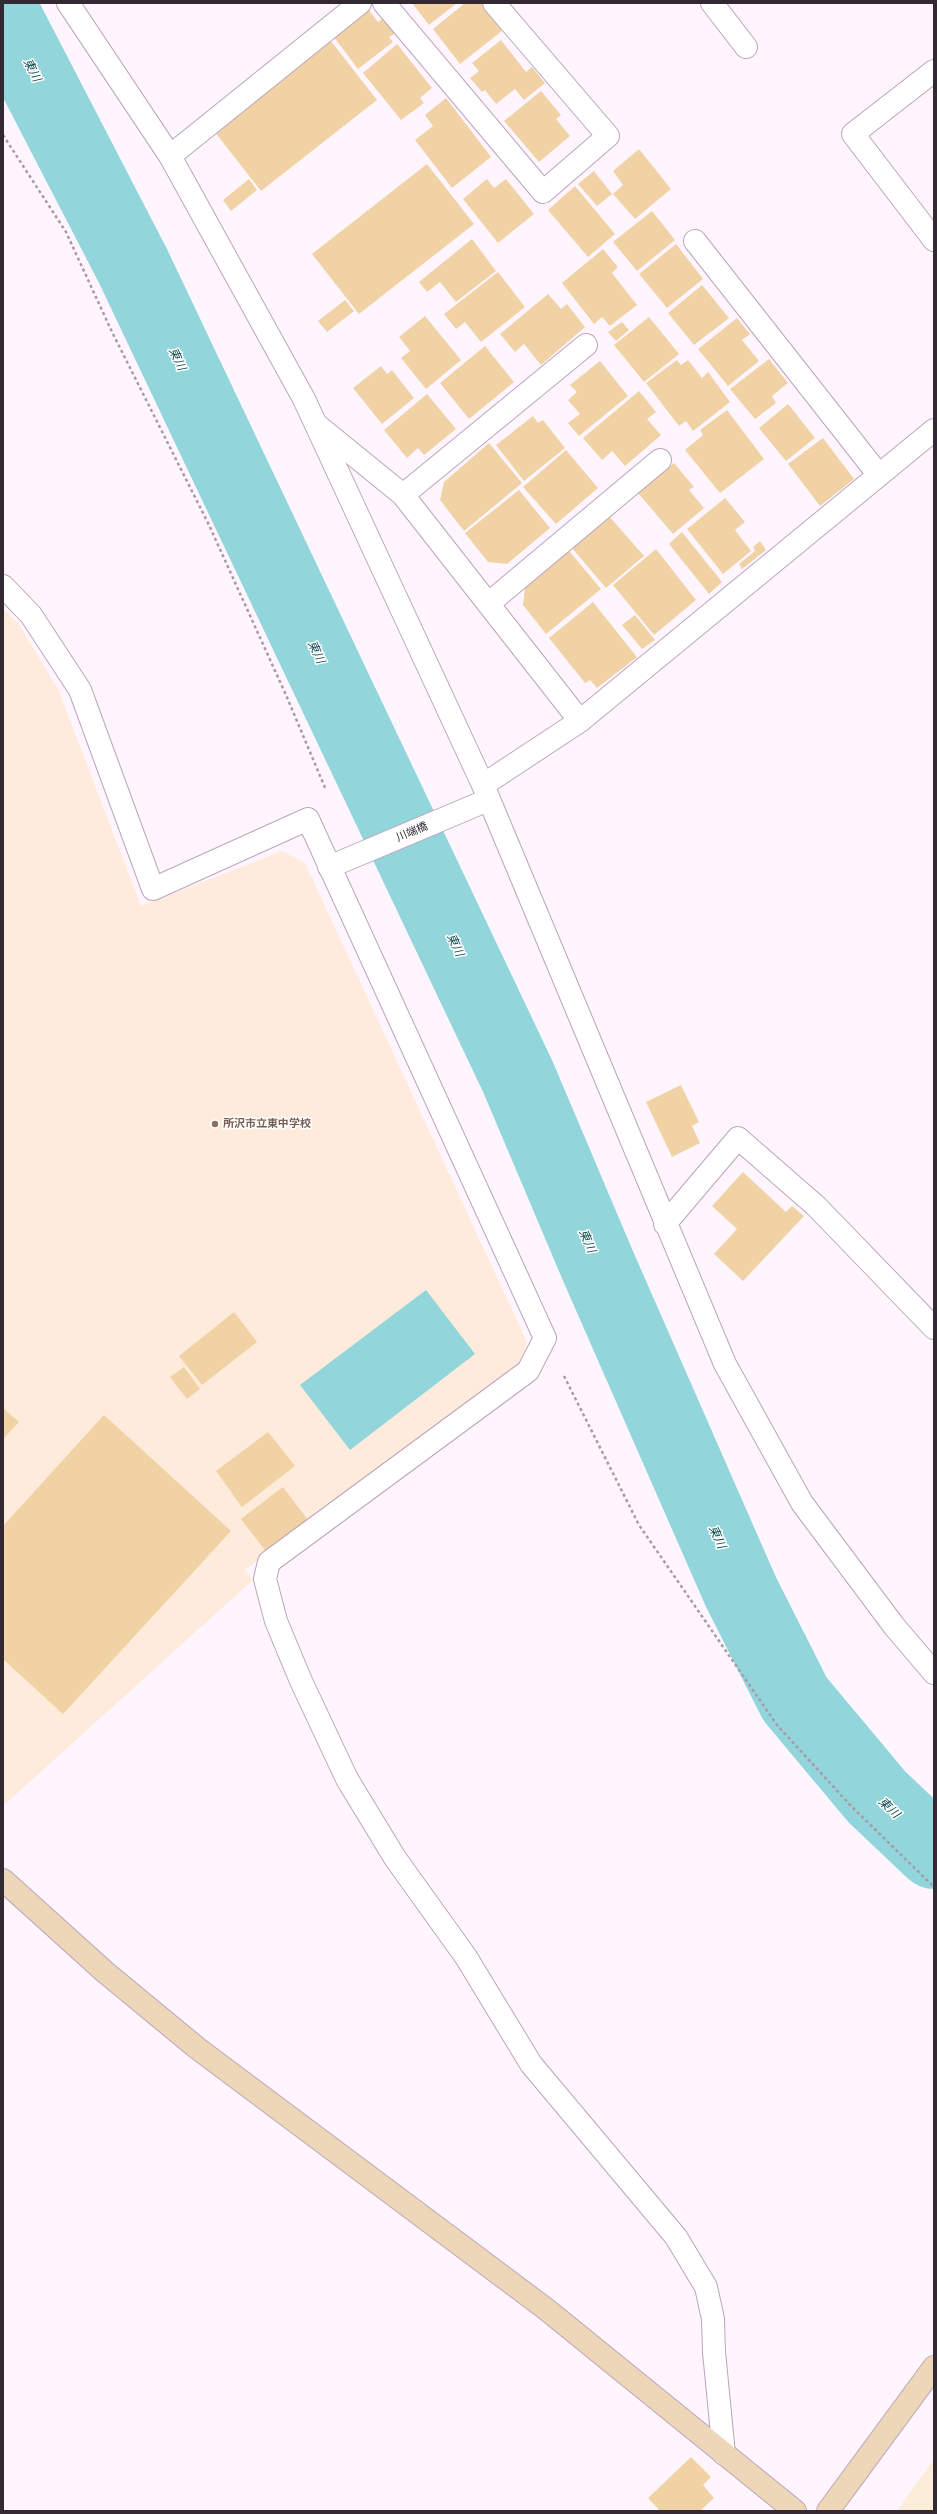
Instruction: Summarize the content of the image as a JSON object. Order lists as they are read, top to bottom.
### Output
{
  "streets": {
    "street": ["川端橋"]
  },
  "water": ["東川"],
  "places": ["所沢市立東中学校"]
}
